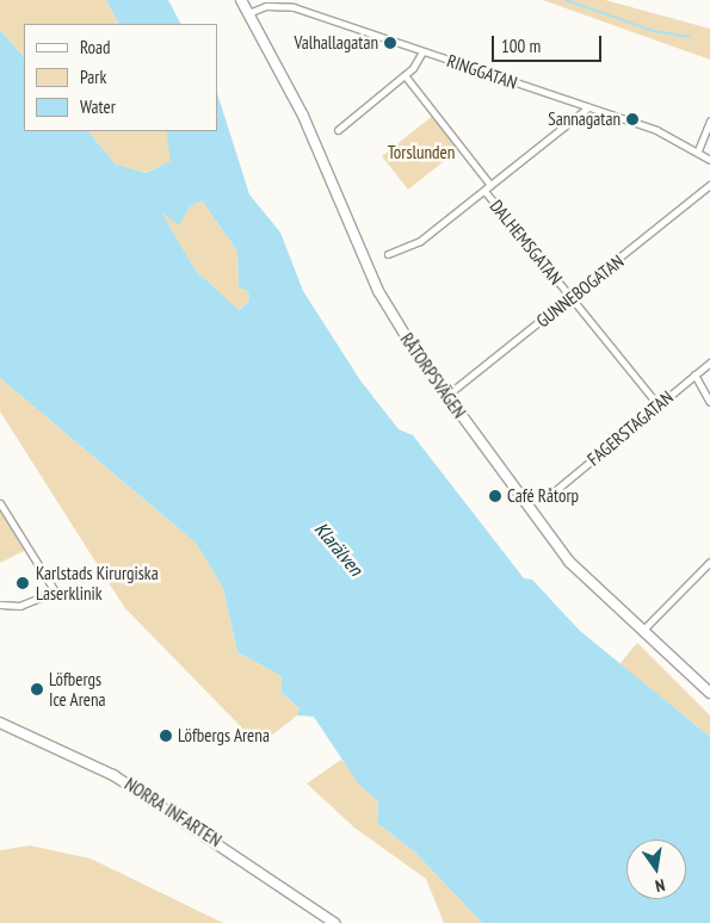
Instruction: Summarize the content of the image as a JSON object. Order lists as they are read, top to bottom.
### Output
{
  "streets": {
    "street": [
      "RINGGATAN",
      "DALHEMSGATAN",
      "GUNNEBOGATAN",
      "RÅTORPSVÄGEN",
      "FAGERSTAGATAN",
      "NORRA INFARTEN"
    ]
  },
  "crossings": [
    ["RINGGATAN", "RÅTORPSVÄGEN"],
    ["DALHEMSGATAN", "GUNNEBOGATAN"],
    ["DALHEMSGATAN", "FAGERSTAGATAN"],
    ["GUNNEBOGATAN", "RÅTORPSVÄGEN"]
  ],
  "water": ["Klarälven"],
  "parks": ["Torslunden"],
  "places": [
    "Valhallagatan",
    "Sannagatan",
    "Café Råtorp",
    "Karlstads Kirurgiska Laserklinik",
    "Löfbergs Ice Arena",
    "Löfbergs Arena"
  ],
  "legend": ["Road", "Park", "Water"],
  "scale_bar": "100 m",
  "north": "bottom"
}
